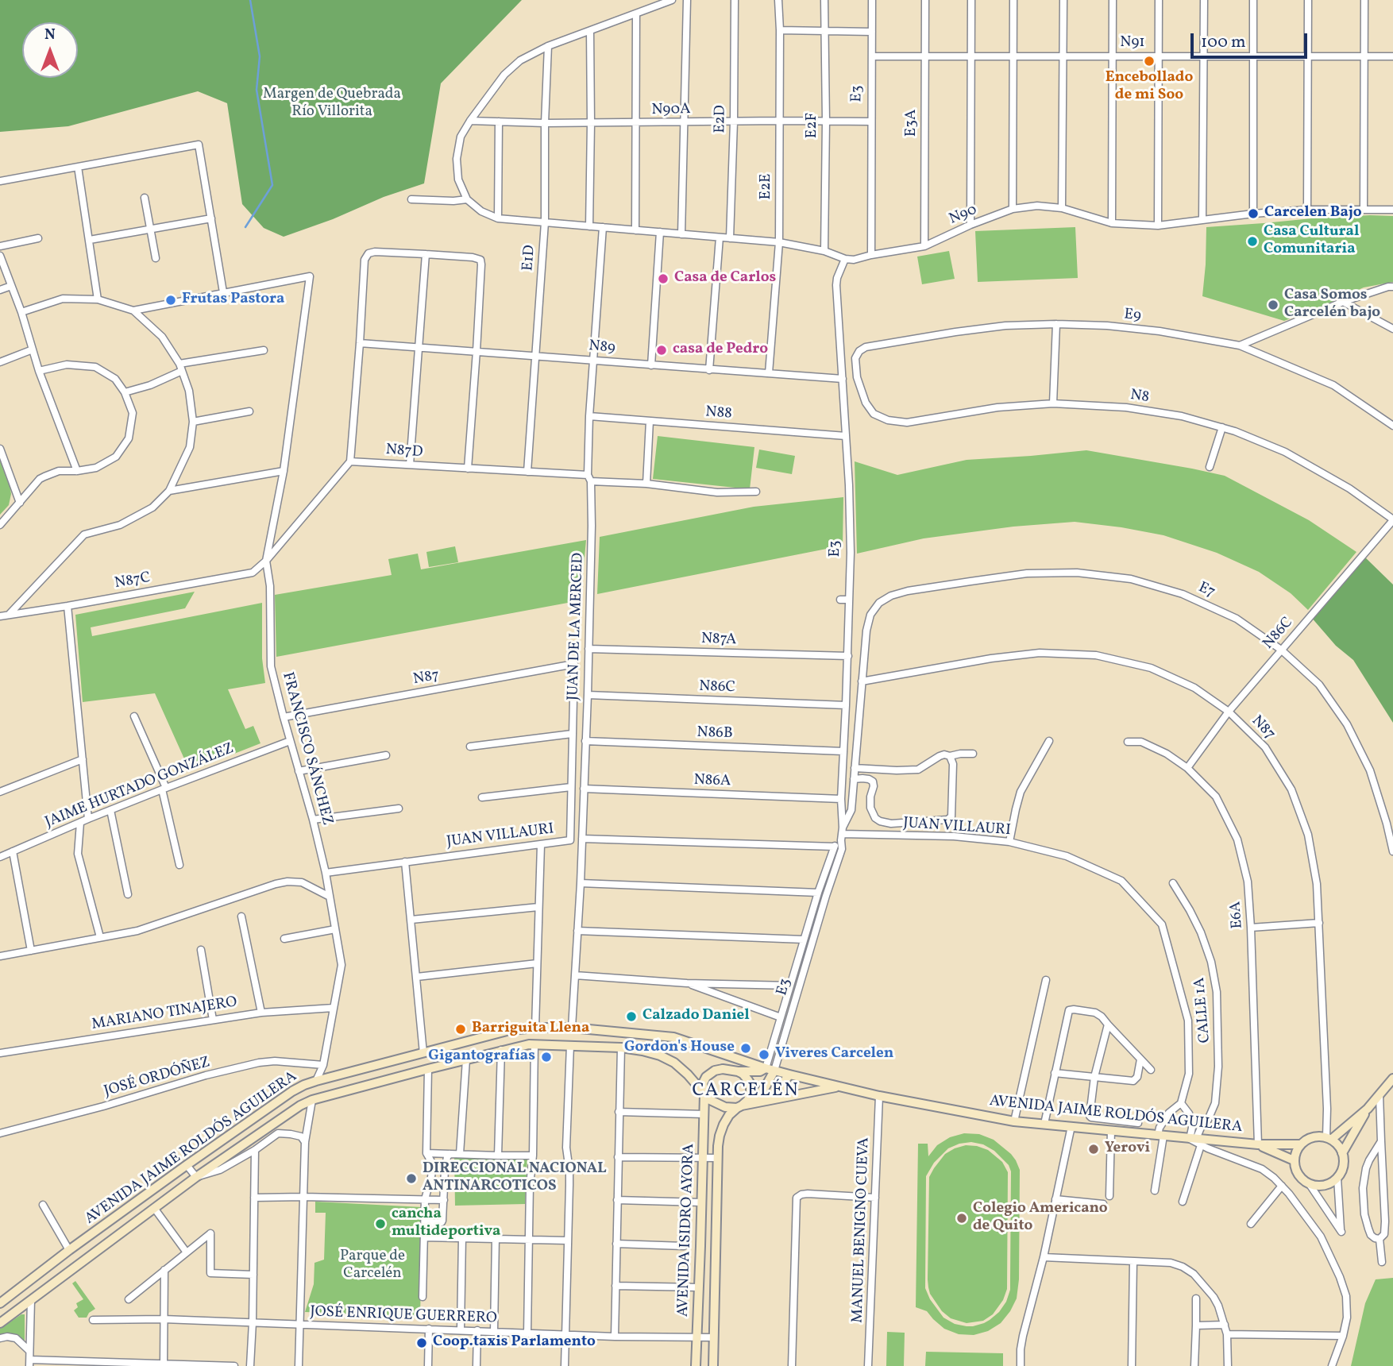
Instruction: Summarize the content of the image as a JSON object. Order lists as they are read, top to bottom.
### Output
{
  "streets": {
    "street": [
      "N91",
      "E3",
      "N90A",
      "E2D",
      "E3A",
      "E2F",
      "E2E",
      "N90",
      "E1D",
      "E9",
      "N89",
      "N8",
      "N88",
      "N87D",
      "N87C",
      "E7",
      "JUAN DE LA MERCED",
      "N86C",
      "N87A",
      "N87",
      "N86B",
      "FRANCISCO SÁNCHEZ",
      "N86A",
      "JAIME HURTADO GONZÁLEZ",
      "JUAN VILLAURI",
      "E6A",
      "CALLE 1A",
      "MARIANO TINAJERO",
      "JOSÉ ORDÓÑEZ",
      "AVENIDA JAIME ROLDÓS AGUILERA",
      "AVENIDA ISIDRO AYORA",
      "MANUEL BENIGNO CUEVA",
      "JOSÉ ENRIQUE GUERRERO"
    ]
  },
  "crossings": [
    ["N91", "E3"],
    ["N91", "E3A"],
    ["E3", "N90A"],
    ["E3", "N90"],
    ["E3", "N89"],
    ["E3", "N88"],
    ["E3", "N86C"],
    ["E3", "N87A"],
    ["E3", "N86B"],
    ["E3", "N86A"],
    ["E3", "JUAN VILLAURI"],
    ["E3", "AVENIDA JAIME ROLDÓS AGUILERA"],
    ["E3", "AVENIDA ISIDRO AYORA"],
    ["N90A", "E2D"],
    ["N90A", "E2F"],
    ["N90A", "E2E"],
    ["N90A", "E1D"],
    ["E2D", "N90"],
    ["E3A", "N90"],
    ["E2F", "N90"],
    ["E2E", "N90"],
    ["E2E", "N89"],
    ["N90", "E1D"],
    ["N90", "JUAN DE LA MERCED"],
    ["E1D", "N89"],
    ["E1D", "N87D"],
    ["E9", "N8"],
    ["N89", "JUAN DE LA MERCED"],
    ["N8", "N86C"],
    ["N88", "JUAN DE LA MERCED"],
    ["N87D", "JUAN DE LA MERCED"],
    ["N87C", "FRANCISCO SÁNCHEZ"],
    ["E7", "N86C"],
    ["E7", "N87"],
    ["JUAN DE LA MERCED", "N86C"],
    ["JUAN DE LA MERCED", "N87A"],
    ["JUAN DE LA MERCED", "N86B"],
    ["JUAN DE LA MERCED", "N86A"],
    ["JUAN DE LA MERCED", "AVENIDA JAIME ROLDÓS AGUILERA"],
    ["N86C", "N87"],
    ["N86C", "E6A"],
    ["N87", "FRANCISCO SÁNCHEZ"],
    ["N87", "JUAN VILLAURI"],
    ["N87", "AVENIDA JAIME ROLDÓS AGUILERA"],
    ["FRANCISCO SÁNCHEZ", "JAIME HURTADO GONZÁLEZ"],
    ["FRANCISCO SÁNCHEZ", "JUAN VILLAURI"],
    ["FRANCISCO SÁNCHEZ", "MARIANO TINAJERO"],
    ["FRANCISCO SÁNCHEZ", "JOSÉ ORDÓÑEZ"],
    ["FRANCISCO SÁNCHEZ", "AVENIDA JAIME ROLDÓS AGUILERA"],
    ["JUAN VILLAURI", "AVENIDA JAIME ROLDÓS AGUILERA"],
    ["E6A", "AVENIDA JAIME ROLDÓS AGUILERA"],
    ["CALLE 1A", "AVENIDA JAIME ROLDÓS AGUILERA"],
    ["AVENIDA JAIME ROLDÓS AGUILERA", "AVENIDA ISIDRO AYORA"],
    ["AVENIDA JAIME ROLDÓS AGUILERA", "MANUEL BENIGNO CUEVA"],
    ["AVENIDA ISIDRO AYORA", "JOSÉ ENRIQUE GUERRERO"]
  ],
  "districts": ["CARCELÉN"],
  "parks": ["Margen de Quebrada Río Villorita", "Parque de Carcelén"],
  "places": [
    "Encebollado de mi Soo",
    "Carcelen Bajo",
    "Casa Cultural Comunitaria",
    "Casa de Carlos",
    "Frutas Pastora",
    "Casa Somos Carcelén bajo",
    "casa de Pedro",
    "Calzado Daniel",
    "Barriguita Llena",
    "Gordon's House",
    "Viveres Carcelen",
    "Gigantografías",
    "Yerovi",
    "DIRECCIONAL NACIONAL ANTINARCOTICOS",
    "Colegio Americano de Quito",
    "cancha multideportiva",
    "Coop.taxis Parlamento"
  ],
  "scale_bar": "100 m",
  "north": "top"
}
